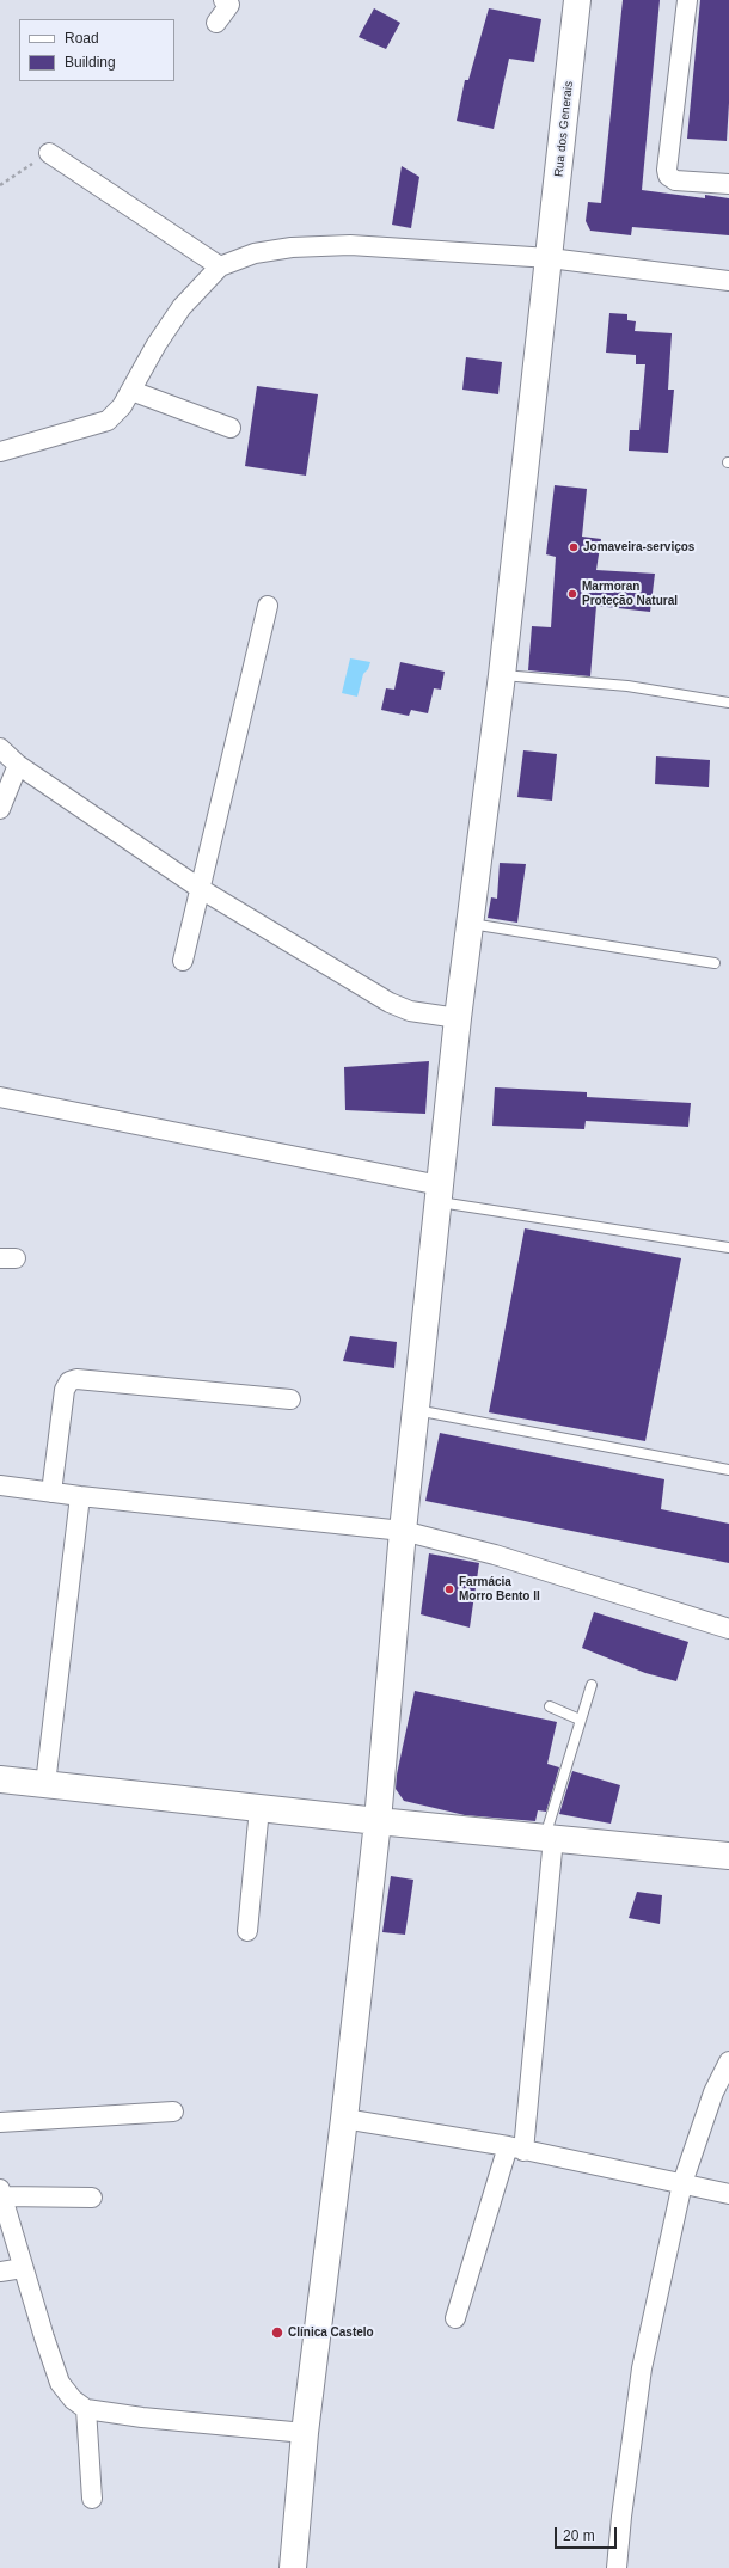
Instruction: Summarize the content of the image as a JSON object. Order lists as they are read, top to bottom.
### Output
{
  "streets": {
    "street": ["Rua dos Generais"]
  },
  "places": [
    "Jomaveira-serviços",
    "Marmoran Proteção Natural",
    "Farmácia Morro Bento II",
    "Clínica Castelo"
  ],
  "legend": ["Road", "Building"],
  "scale_bar": "20 m"
}
